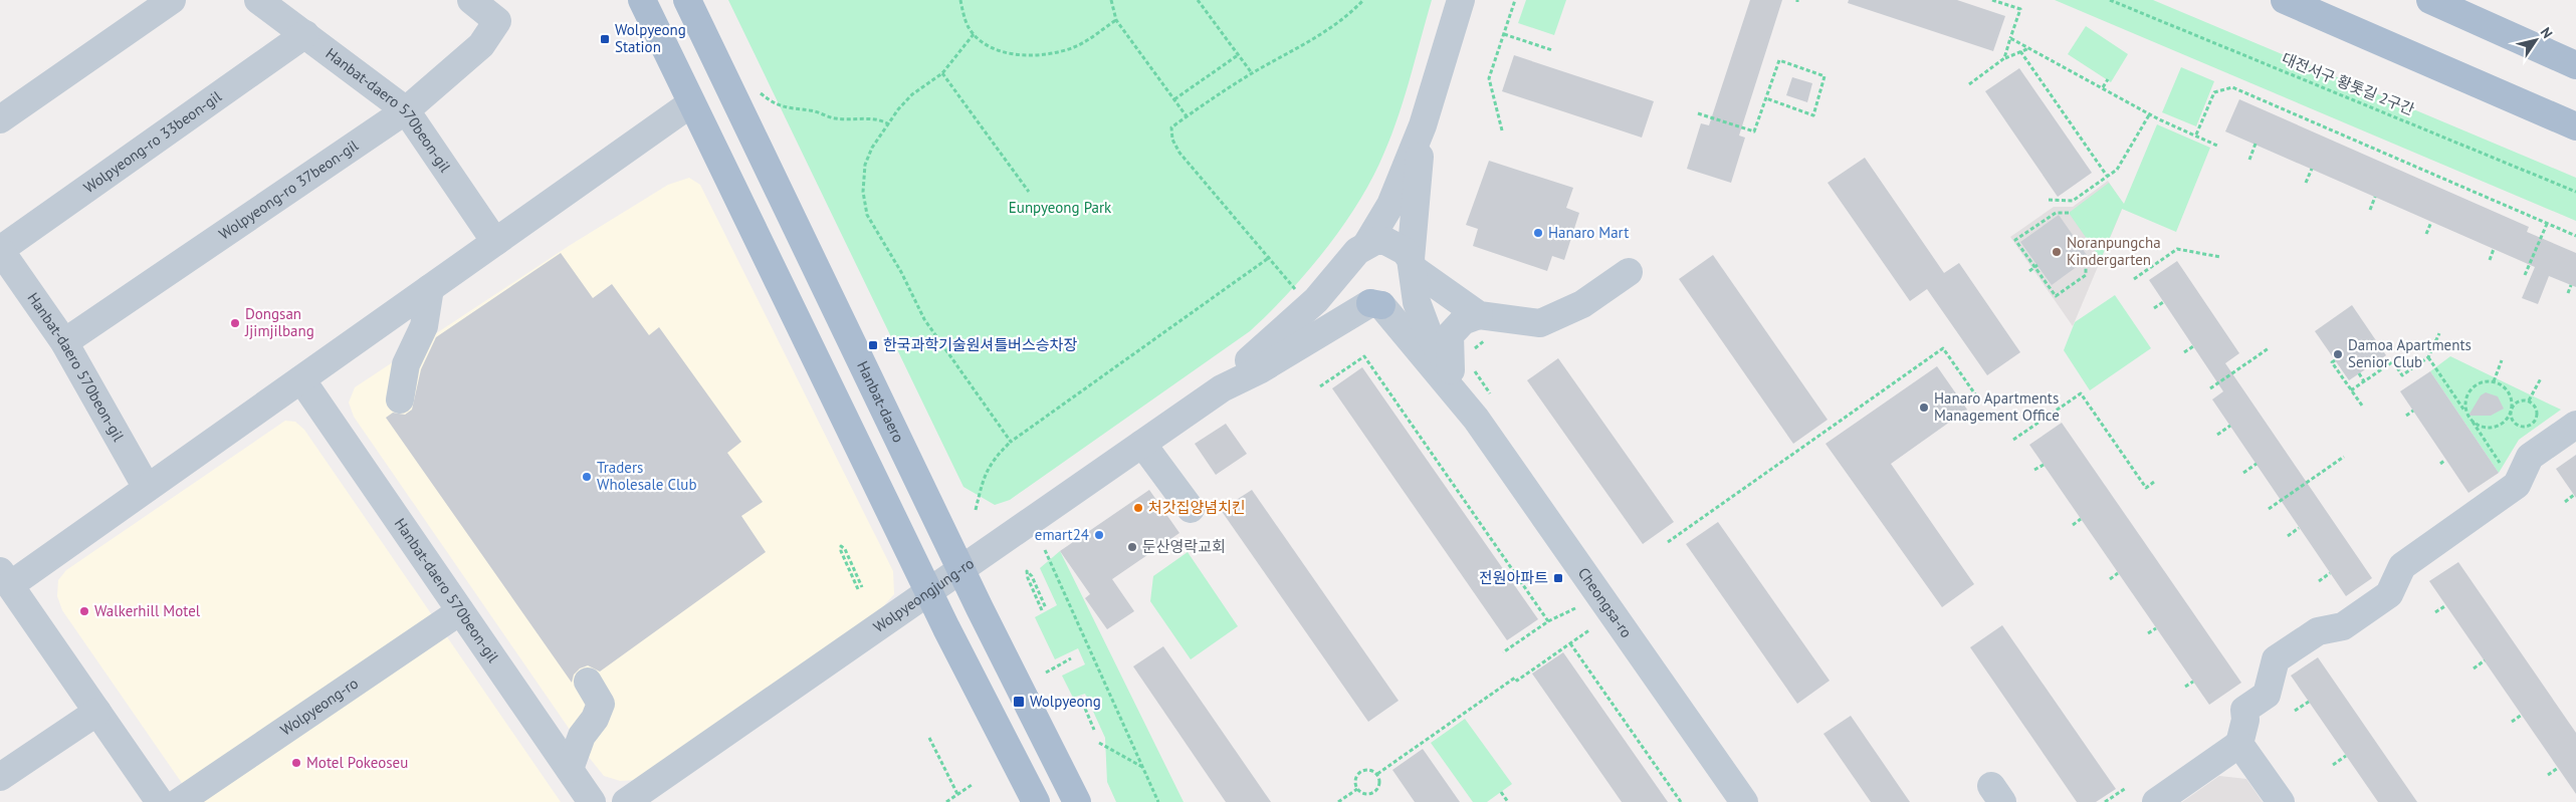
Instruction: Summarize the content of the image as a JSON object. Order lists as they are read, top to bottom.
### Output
{
  "streets": {
    "main road": ["Hanbat-daero"],
    "street": [
      "Hanbat-daero 570beon-gil",
      "Wolpyeong-ro 33beon-gil",
      "Wolpyeong-ro 37beon-gil",
      "Wolpyeongjung-ro",
      "Cheongsa-ro",
      "Wolpyeong-ro"
    ],
    "path": ["대전서구 황톳길 2구간"]
  },
  "crossings": [
    ["Hanbat-daero 570beon-gil", "Wolpyeong-ro 33beon-gil"],
    ["Hanbat-daero 570beon-gil", "Wolpyeong-ro 37beon-gil"],
    ["Hanbat-daero 570beon-gil", "Wolpyeong-ro"],
    ["Hanbat-daero", "Wolpyeongjung-ro"]
  ],
  "parks": ["Eunpyeong Park"],
  "places": {
    "transit": [
      "Wolpyeong Station",
      "한국과학기술원셔틀버스승차장",
      "전원아파트",
      "Wolpyeong"
    ],
    "other": [
      "Hanaro Mart",
      "Noranpungcha Kindergarten",
      "Dongsan Jjimjilbang",
      "Damoa Apartments Senior Club",
      "Hanaro Apartments Management Office",
      "Traders Wholesale Club",
      "처갓집양념치킨",
      "emart24",
      "둔산영락교회",
      "Walkerhill Motel",
      "Motel Pokeoseu"
    ]
  },
  "north": "top right"
}
